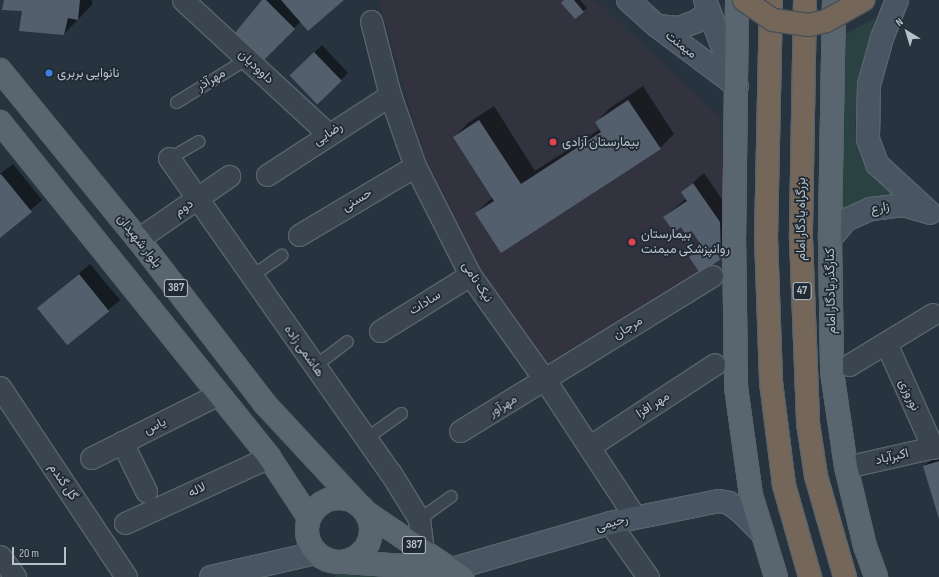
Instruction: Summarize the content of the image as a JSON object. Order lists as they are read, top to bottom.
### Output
{
  "streets": {
    "highway": ["بزرگراه یادگار امام", "47"],
    "main road": [
      "میمنت",
      "زارع",
      "بلوار شهیدان",
      "387",
      "کنارگذر یادگار امام",
      "رحیمی"
    ],
    "street": [
      "داوودیان",
      "رضایی",
      "حسنی",
      "دوم",
      "نیک نامی",
      "سادات",
      "مرجان",
      "هاشمی زاده",
      "نوروزی",
      "مهر افزا",
      "مهرآور",
      "یاس",
      "اکبرآباد",
      "گل گندم",
      "لاله"
    ],
    "lane": ["مهرآذر"]
  },
  "crossings": [
    ["داوودیان", "مهرآذر"],
    ["داوودیان", "رضایی"],
    ["رضایی", "نیک نامی"],
    ["حسنی", "نیک نامی"],
    ["دوم", "بلوار شهیدان"],
    ["دوم", "هاشمی زاده"],
    ["زارع", "کنارگذر یادگار امام"],
    ["بلوار شهیدان", "387"],
    ["نیک نامی", "سادات"],
    ["نیک نامی", "مرجان"],
    ["نیک نامی", "مهر افزا"],
    ["نیک نامی", "مهرآور"],
    ["نیک نامی", "رحیمی"],
    ["387", "هاشمی زاده"],
    ["387", "یاس"],
    ["387", "لاله"],
    ["387", "رحیمی"],
    ["کنارگذر یادگار امام", "اکبرآباد"],
    ["مرجان", "مهرآور"],
    ["نوروزی", "اکبرآباد"]
  ],
  "places": ["نانوایی بربری", "بیمارستان آزادی", "بیمارستان روانپزشکی میمنت"],
  "scale_bar": "20 m",
  "north": "top left"
}
